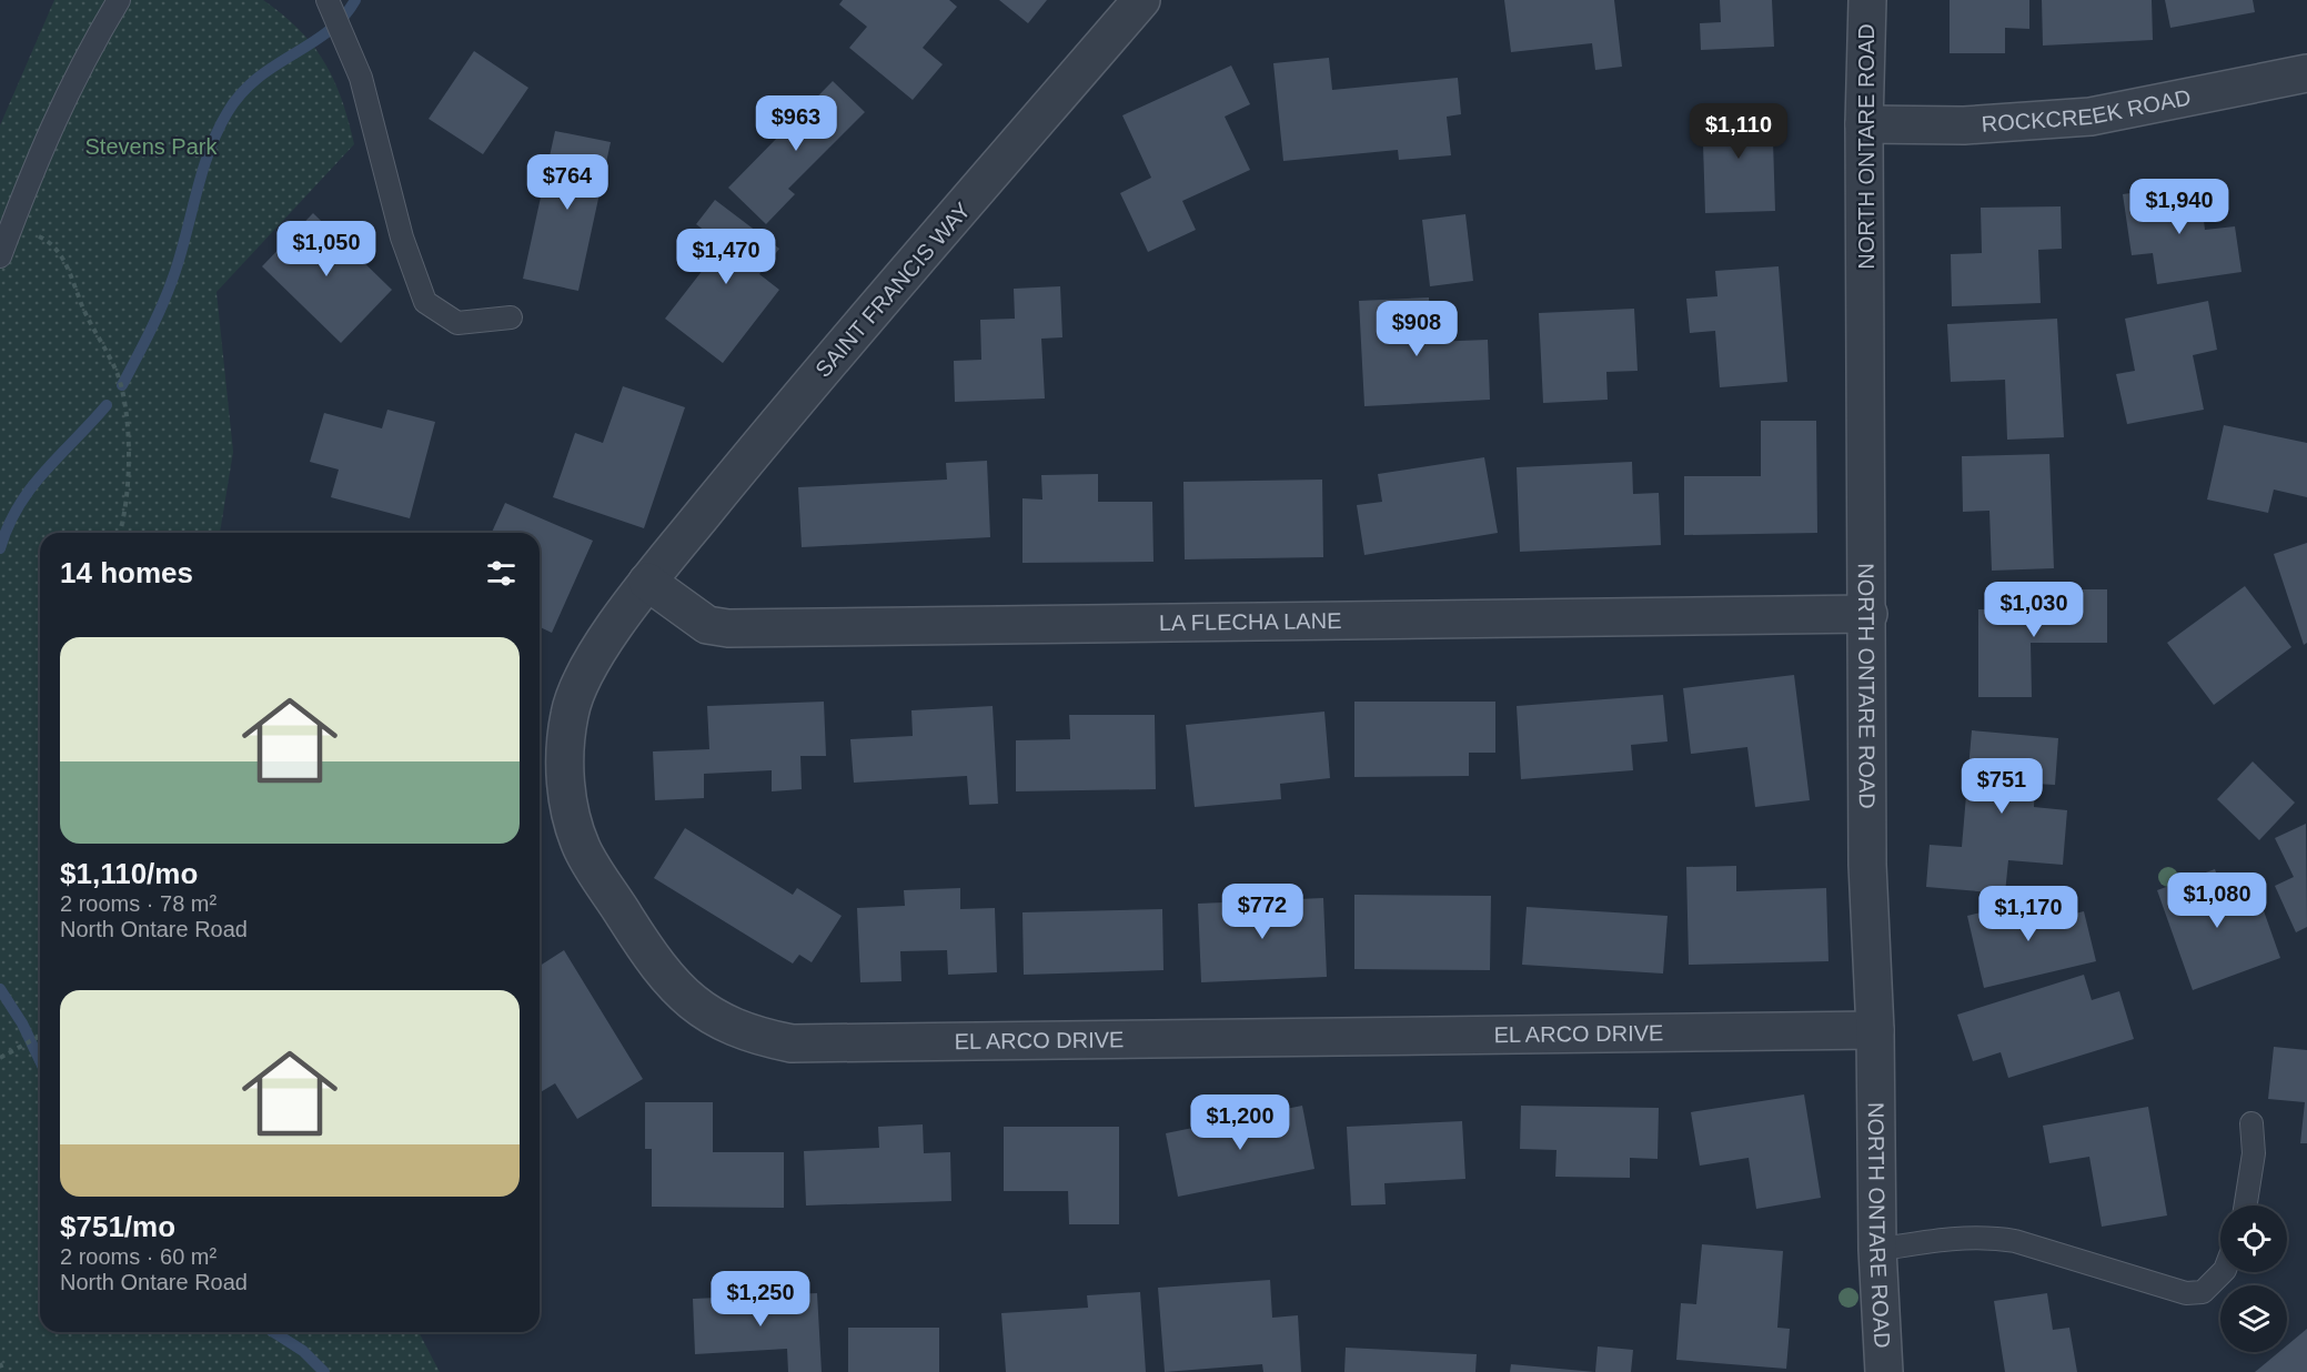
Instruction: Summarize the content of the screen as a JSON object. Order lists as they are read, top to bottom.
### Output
{
  "streets": {
    "street": [
      "ROCKCREEK ROAD",
      "NORTH ONTARE ROAD",
      "SAINT FRANCIS WAY",
      "LA FLECHA LANE",
      "EL ARCO DRIVE"
    ]
  },
  "crossings": [
    ["ROCKCREEK ROAD", "NORTH ONTARE ROAD"],
    ["NORTH ONTARE ROAD", "LA FLECHA LANE"],
    ["NORTH ONTARE ROAD", "EL ARCO DRIVE"],
    ["SAINT FRANCIS WAY", "LA FLECHA LANE"],
    ["SAINT FRANCIS WAY", "EL ARCO DRIVE"],
    ["LA FLECHA LANE", "EL ARCO DRIVE"]
  ],
  "parks": ["Stevens Park"],
  "page": {
    "price": [
      "$963",
      "$1,110",
      "$764",
      "$1,940",
      "$1,050",
      "$1,470",
      "$908",
      "$1,030",
      "$751",
      "$1,080",
      "$772",
      "$1,170",
      "$1,200",
      "$1,250"
    ],
    "heading": "14 homes",
    "list": [
      {
        "name": "$1,110/mo",
        "note": "2 rooms · 78 m² · North Ontare Road"
      },
      {
        "name": "$751/mo",
        "note": "2 rooms · 60 m² · North Ontare Road"
      }
    ]
  }
}
